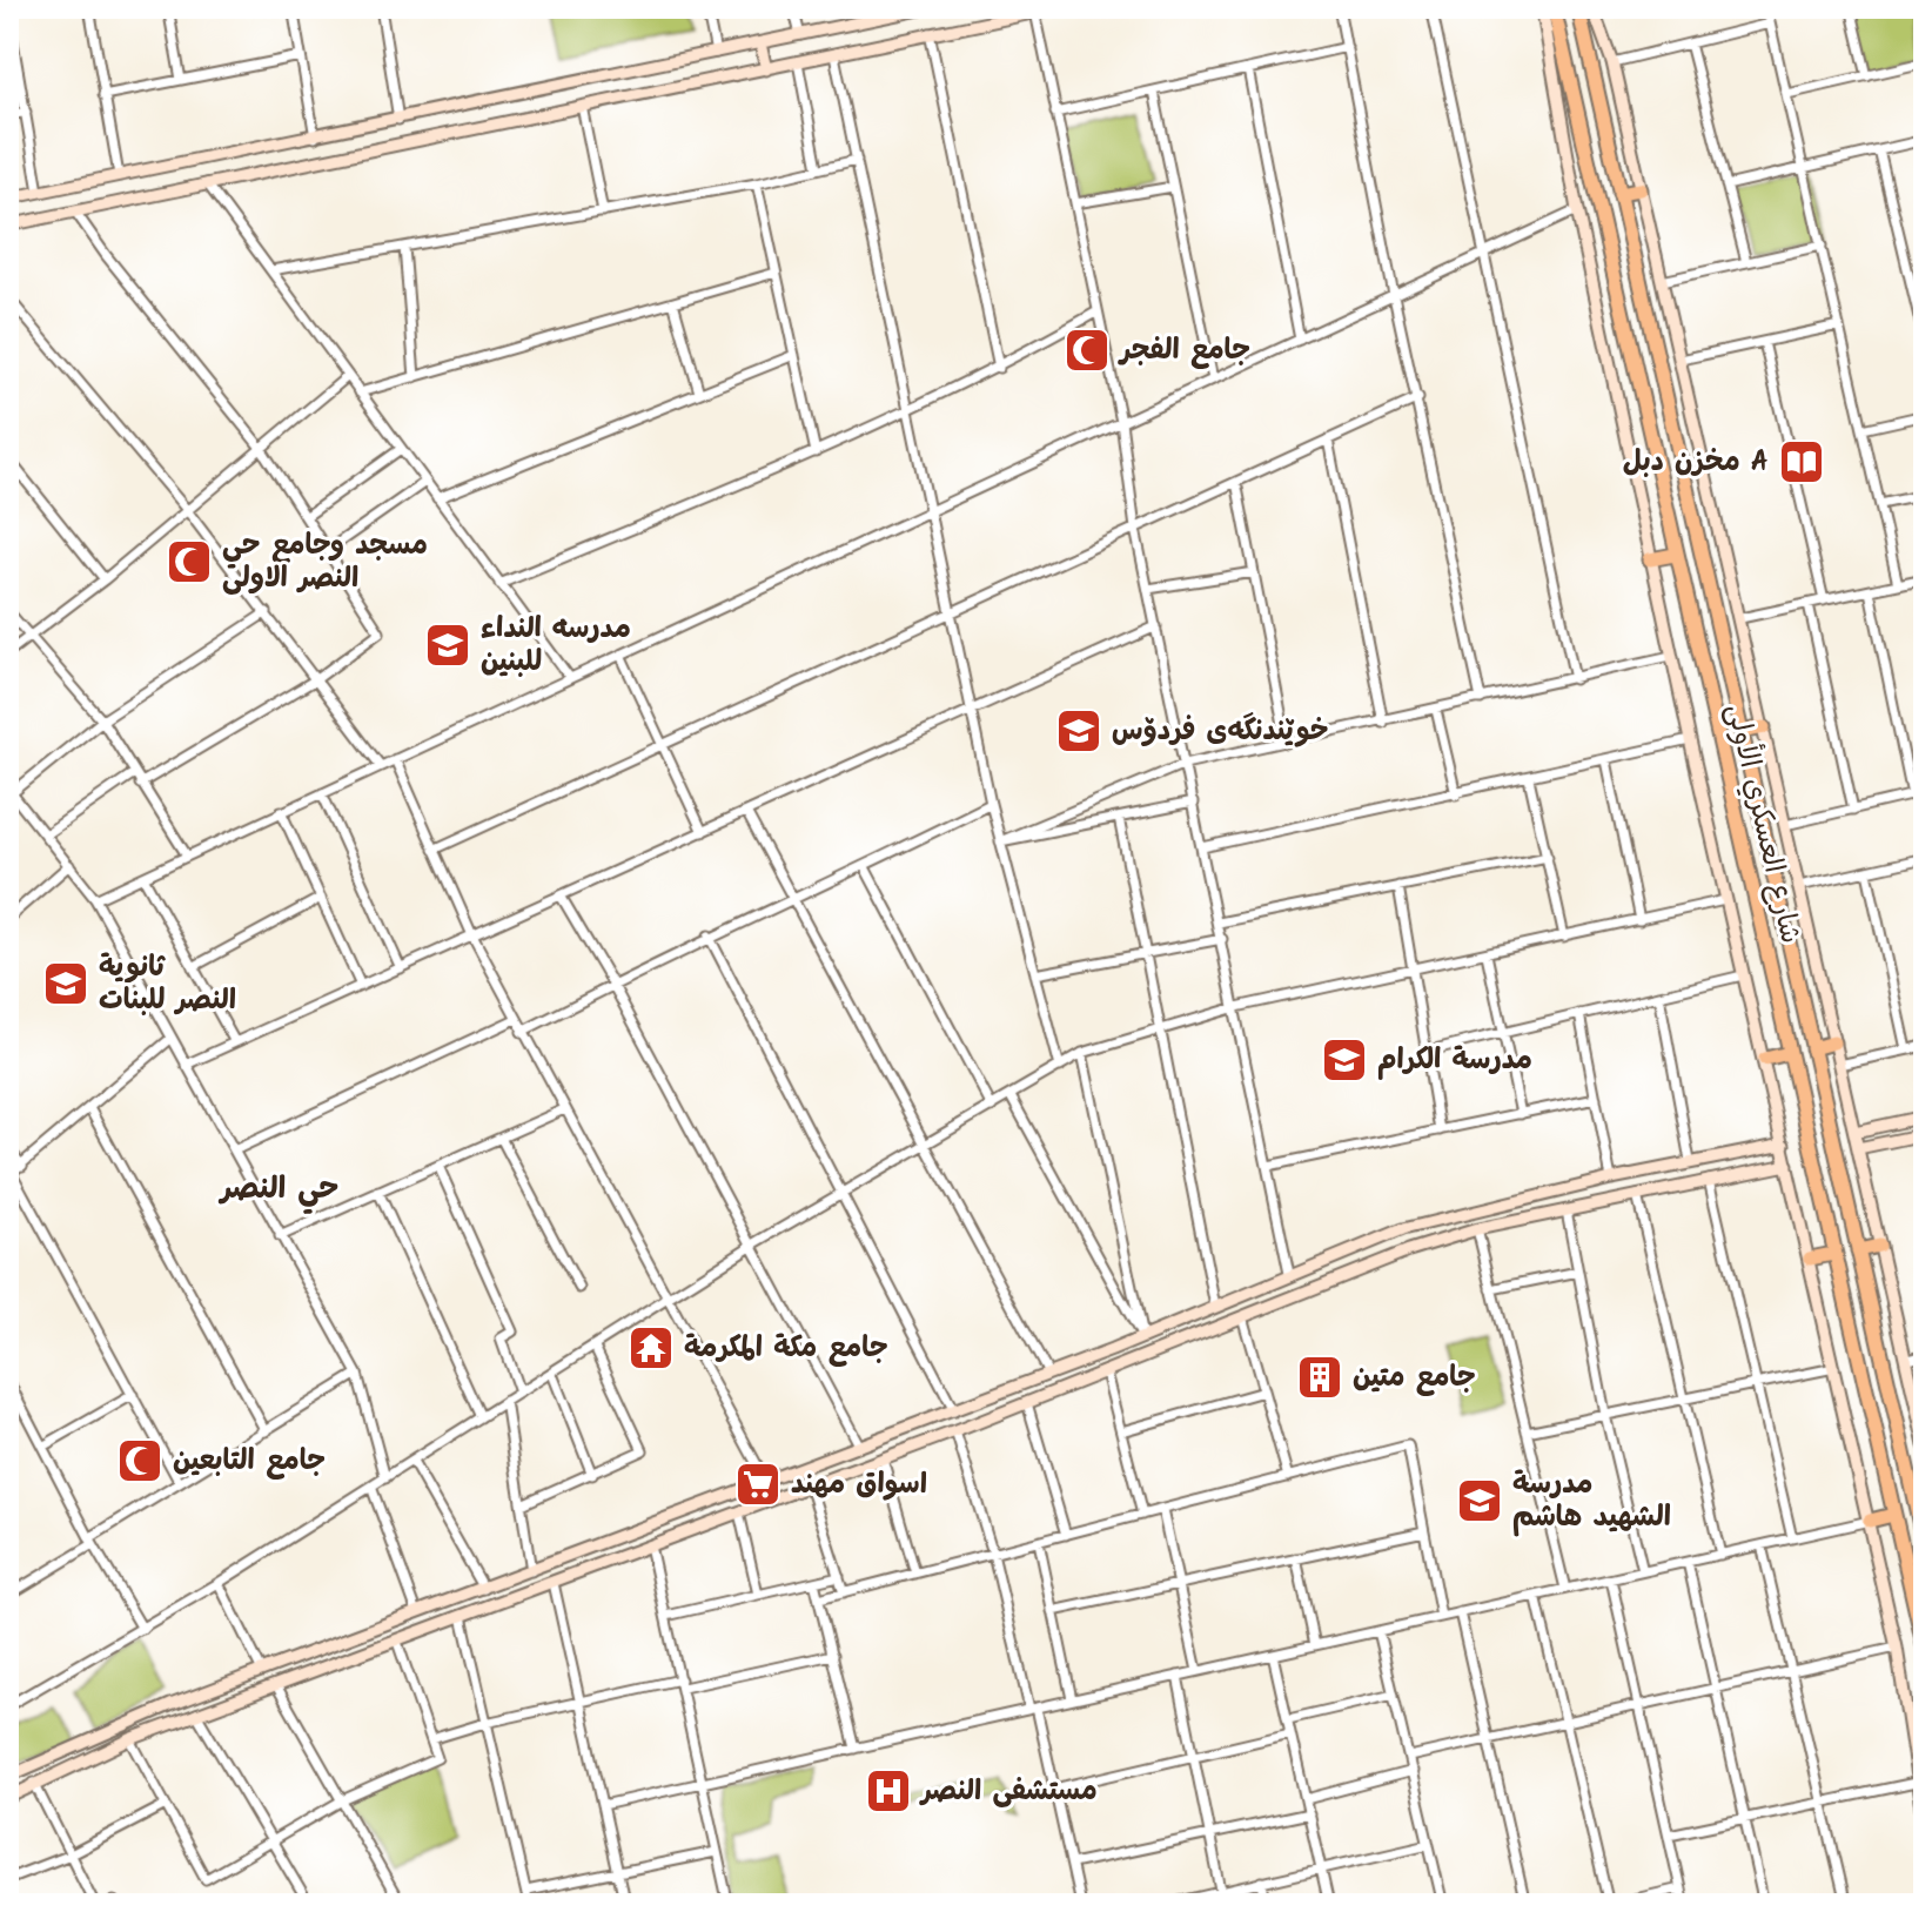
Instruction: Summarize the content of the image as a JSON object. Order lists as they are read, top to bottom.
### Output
{
  "streets": {
    "main road": ["شارع العسكري الأولى"]
  },
  "districts": ["حي النصر"],
  "places": {
    "mosque": ["جامع الفجر", "مسجد وجامع حي النصر الاولى", "جامع التابعين"],
    "library": ["مخزن دبل A"],
    "school or university": [
      "مدرسه النداء للبنين",
      "خوێندنگەی فردۆس",
      "ثانوية النصر للبنات",
      "مدرسة الكرام",
      "مدرسة الشهيد هاشم"
    ],
    "temple": ["جامع مكة المكرمة"],
    "building": ["جامع متين"],
    "supermarket": ["اسواق مهند"],
    "hospital": ["مستشفى النصر"]
  }
}
